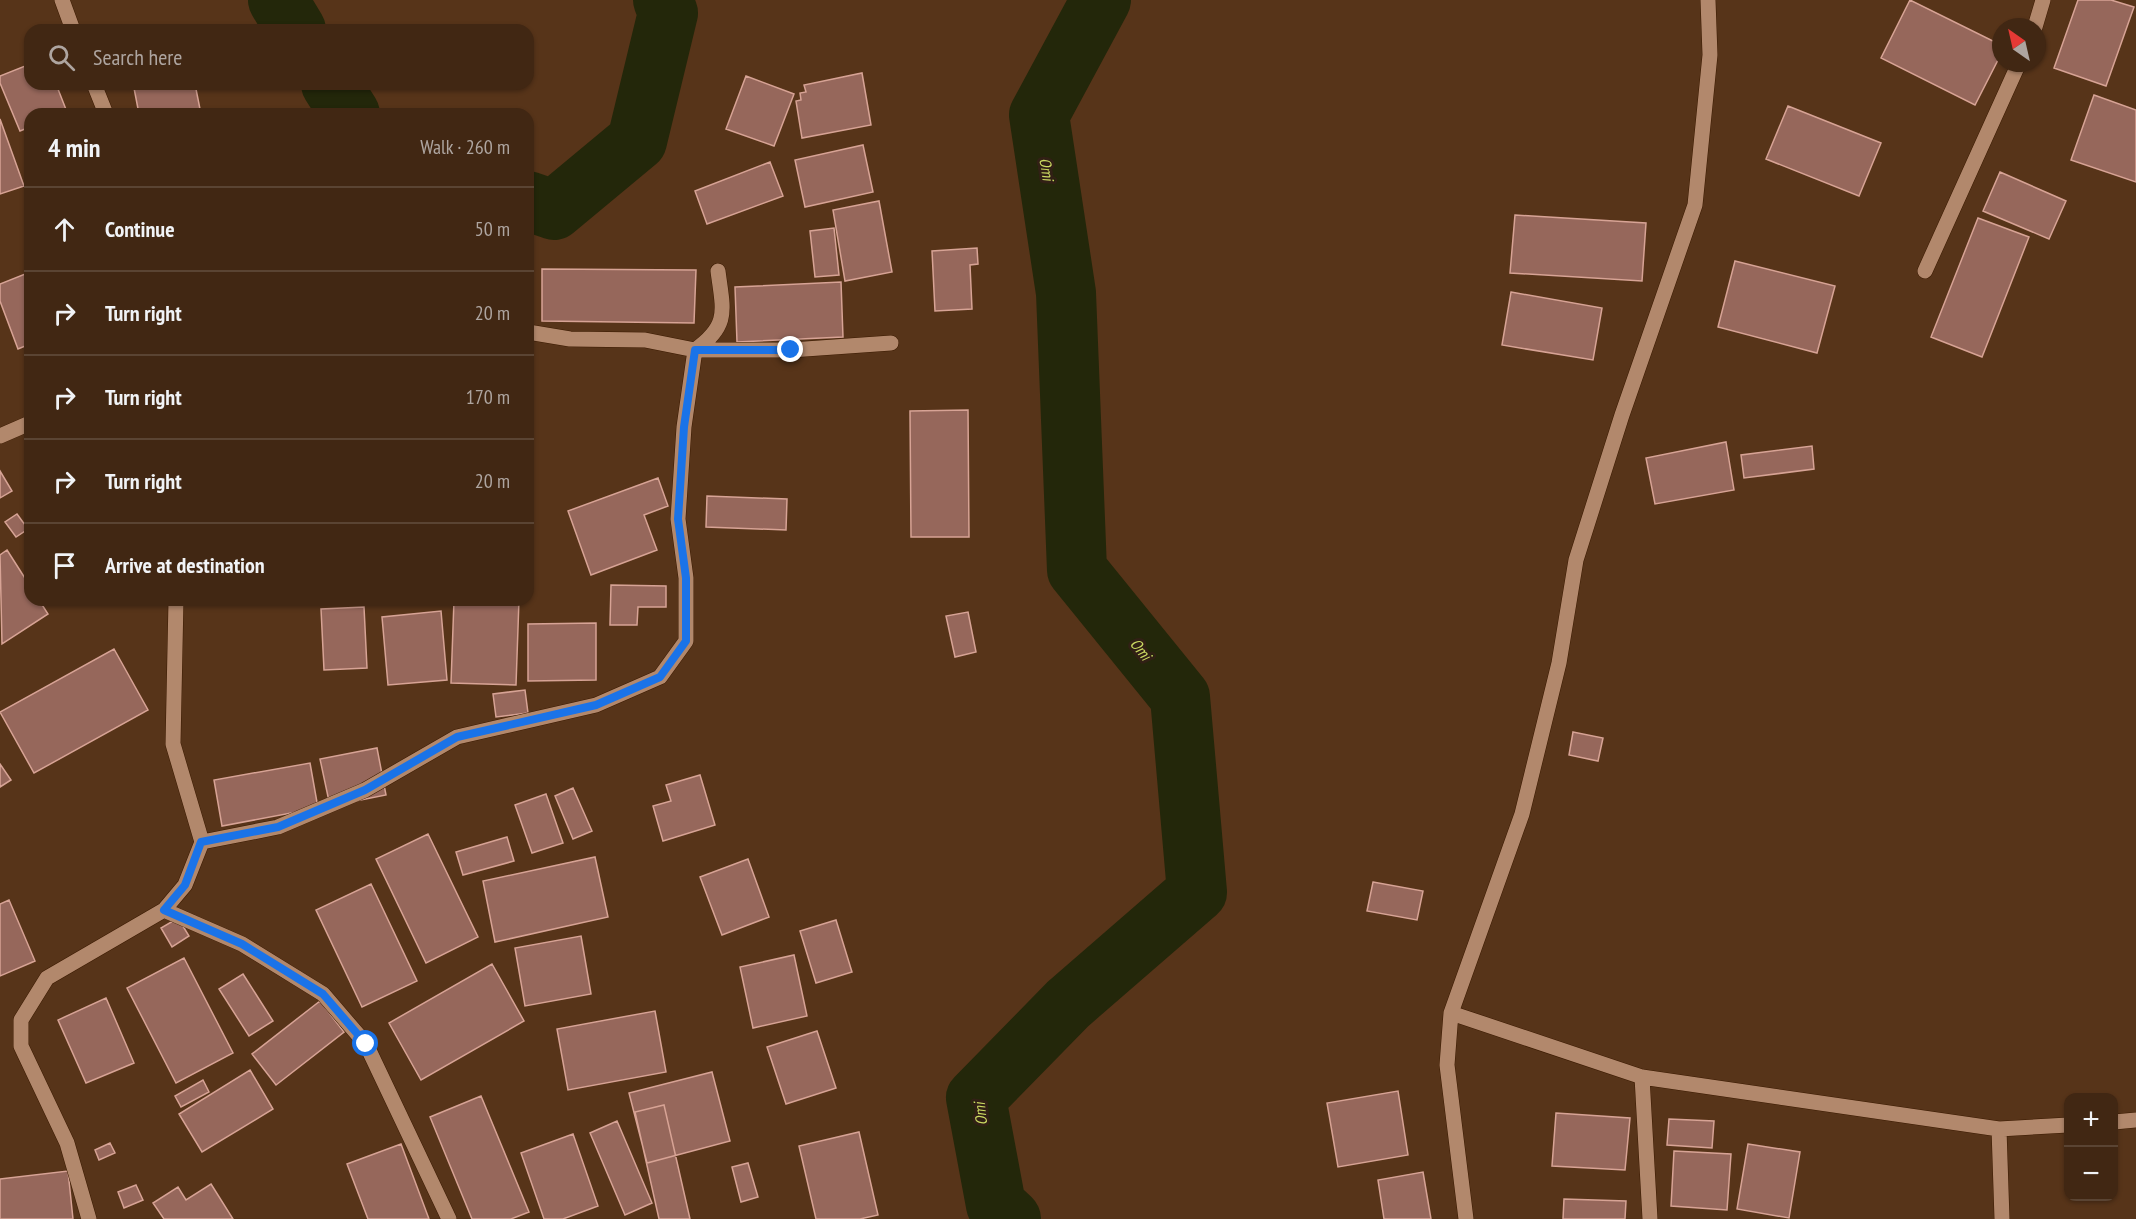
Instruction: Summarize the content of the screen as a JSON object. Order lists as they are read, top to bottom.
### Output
{
  "water": ["Omi"],
  "north": "top left",
  "page": {
    "search": "Search here",
    "heading": ["4 min", "Walk · 260 m"],
    "list": [
      ["Continue", "50 m"],
      ["Turn right", "20 m"],
      ["Turn right", "170 m"],
      ["Turn right", "20 m"],
      "Arrive at destination"
    ],
    "map_buttons": ["+", "−"]
  }
}
